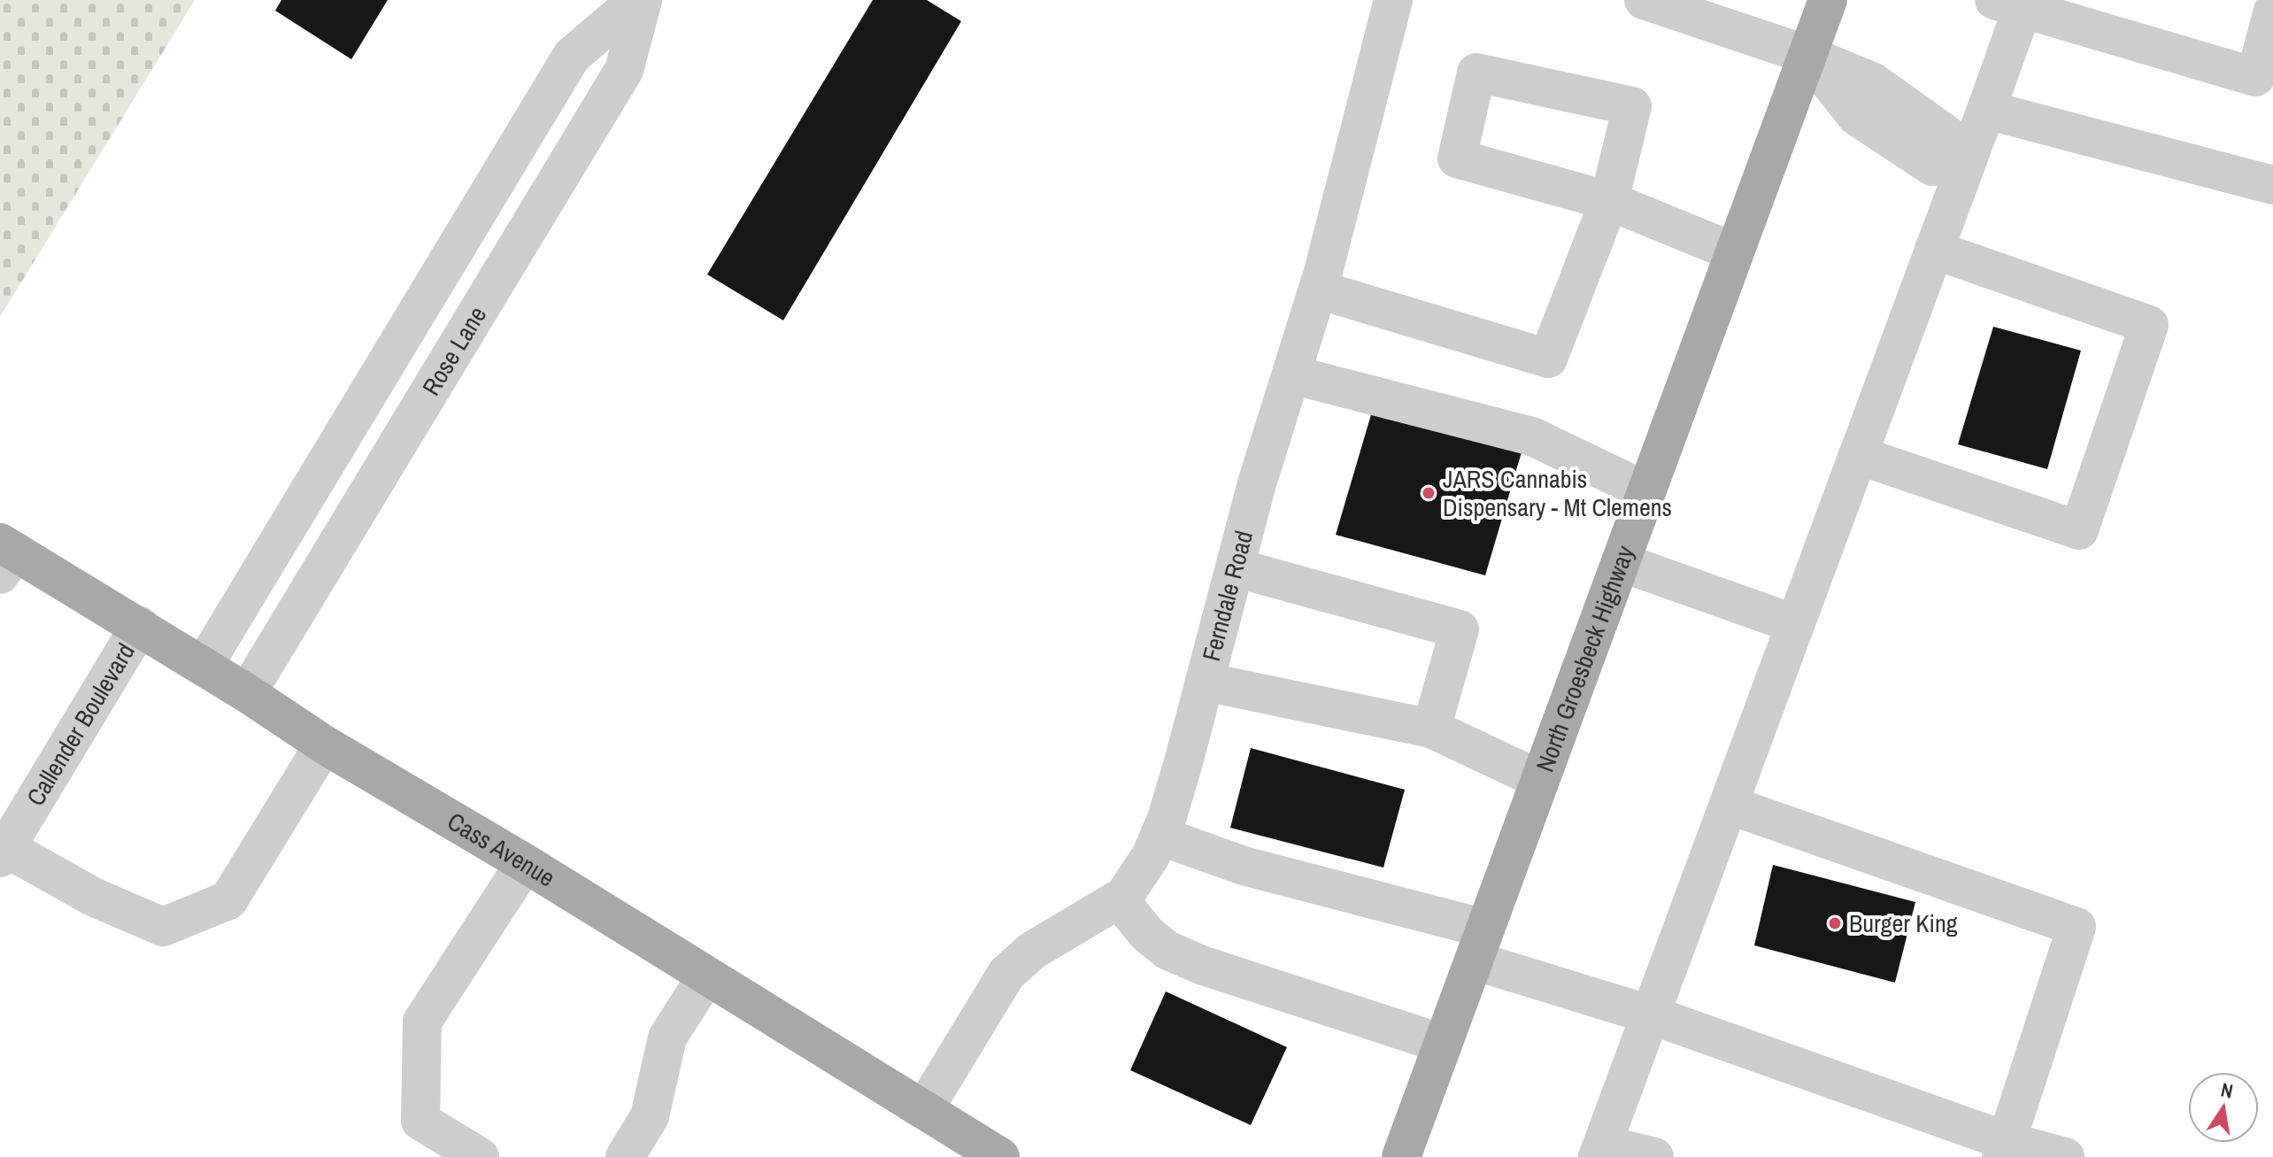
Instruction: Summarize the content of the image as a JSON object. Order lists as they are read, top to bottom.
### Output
{
  "streets": {
    "main road": ["North Groesbeck Highway", "Cass Avenue"],
    "street": ["Rose Lane", "Ferndale Road", "Callender Boulevard"]
  },
  "crossings": [
    ["Rose Lane", "Cass Avenue"],
    ["Ferndale Road", "Cass Avenue"],
    ["Callender Boulevard", "Cass Avenue"]
  ],
  "places": ["JARS Cannabis Dispensary - Mt Clemens", "Burger King"],
  "north": "top"
}
